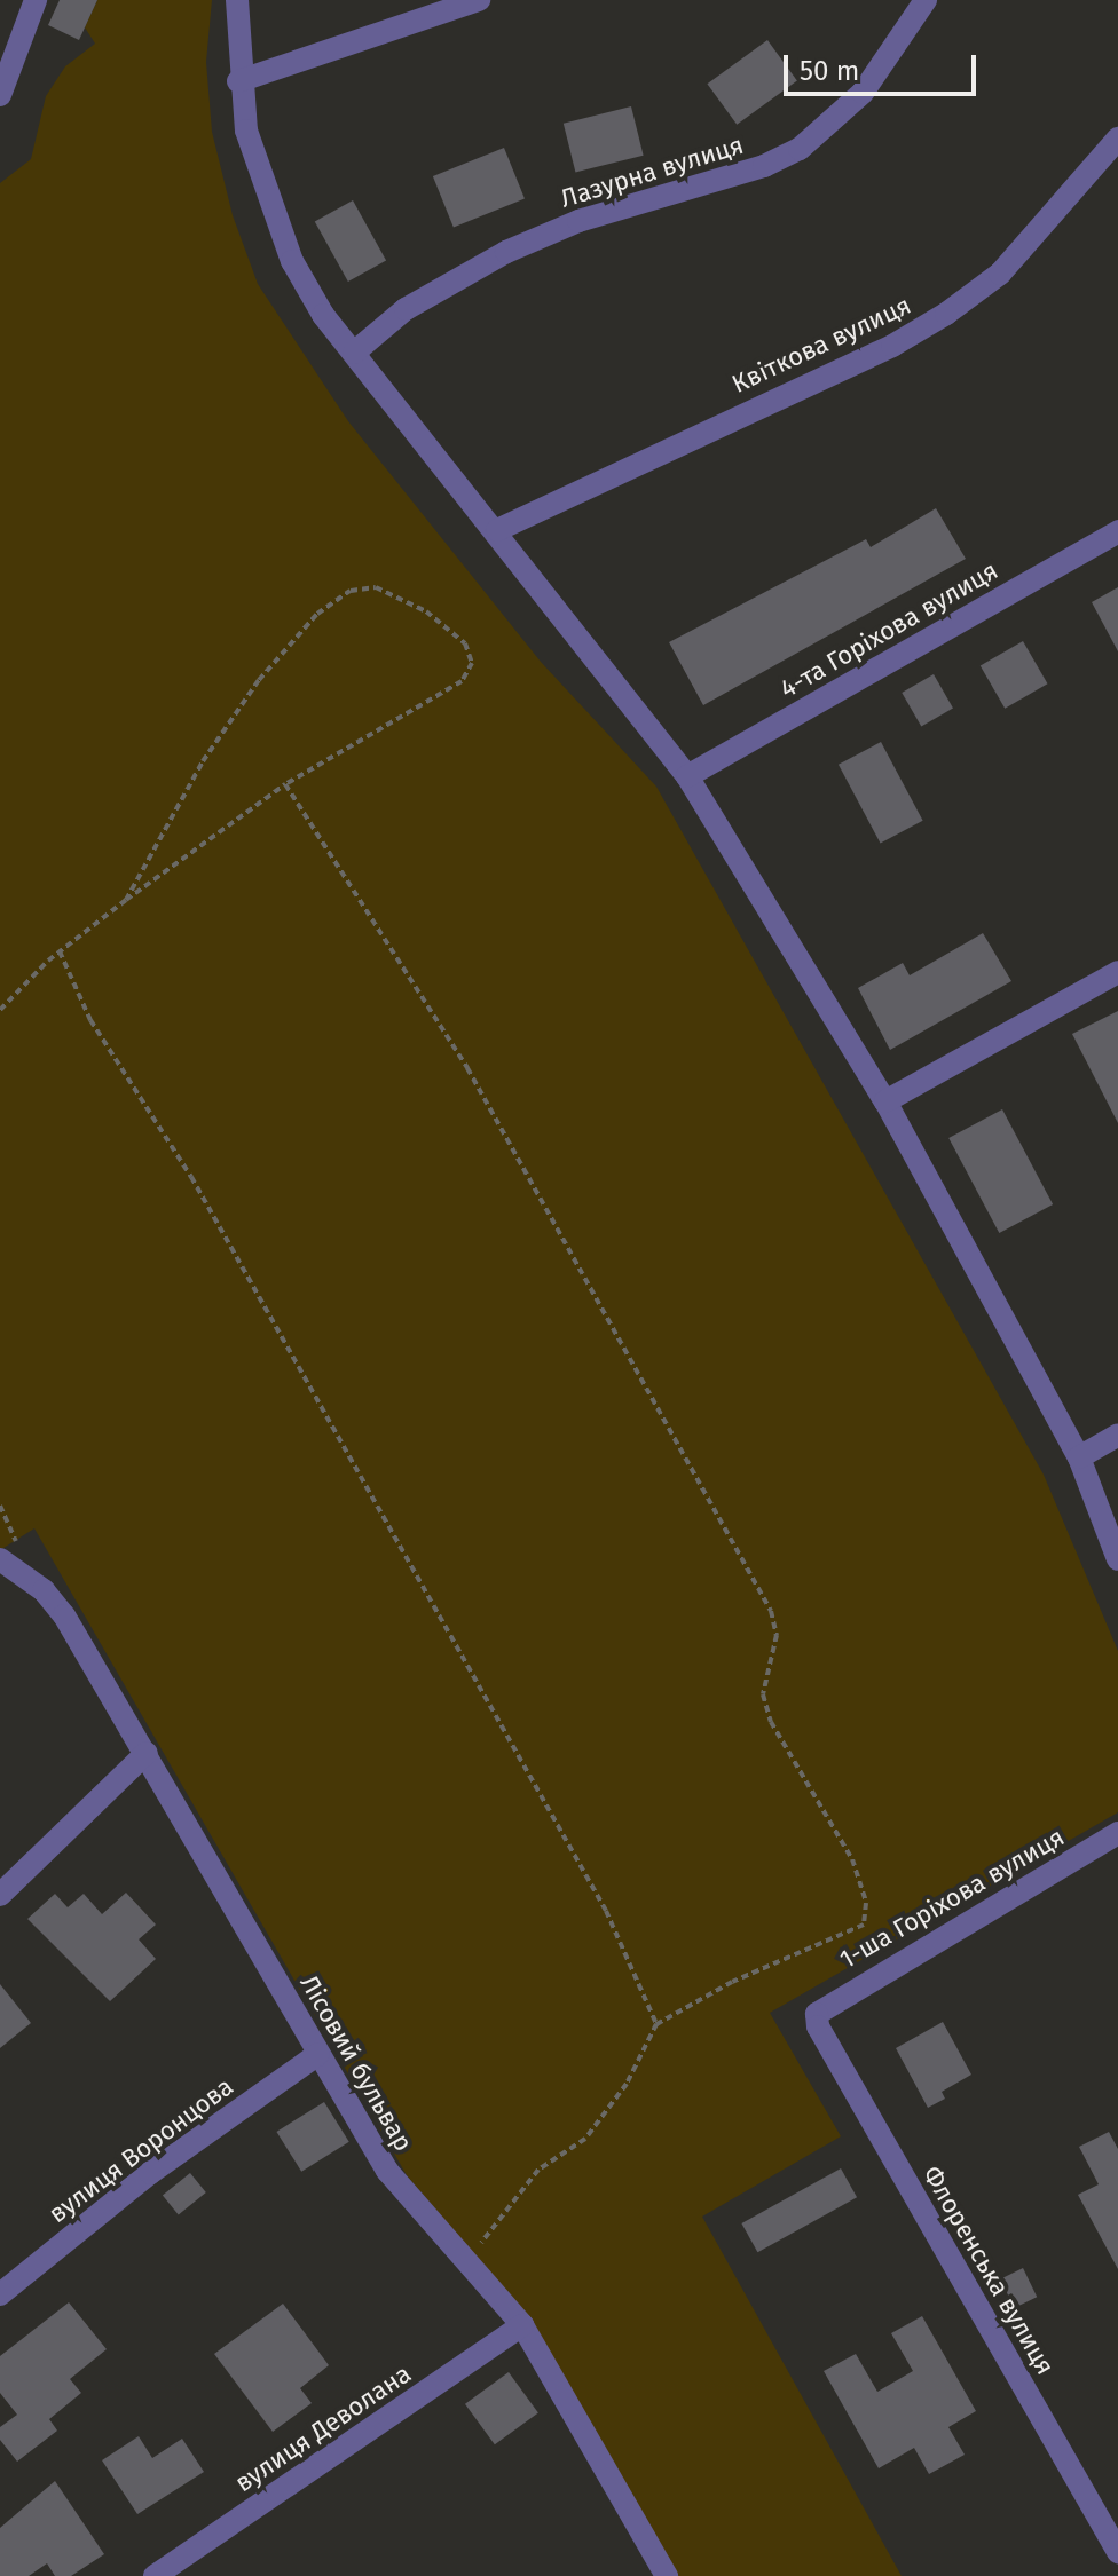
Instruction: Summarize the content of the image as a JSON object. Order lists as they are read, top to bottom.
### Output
{
  "streets": {
    "street": [
      "Лазурна вулиця",
      "Квіткова вулиця",
      "4-та Горіхова вулиця",
      "1-ша Горіхова вулиця",
      "Лісовий бульвар",
      "вулиця Воронцова",
      "Флоренська вулиця",
      "вулиця Деволана"
    ]
  },
  "crossings": [
    ["1-ша Горіхова вулиця", "Флоренська вулиця"],
    ["Лісовий бульвар", "вулиця Воронцова"],
    ["Лісовий бульвар", "вулиця Деволана"]
  ],
  "scale_bar": "50 m"
}
